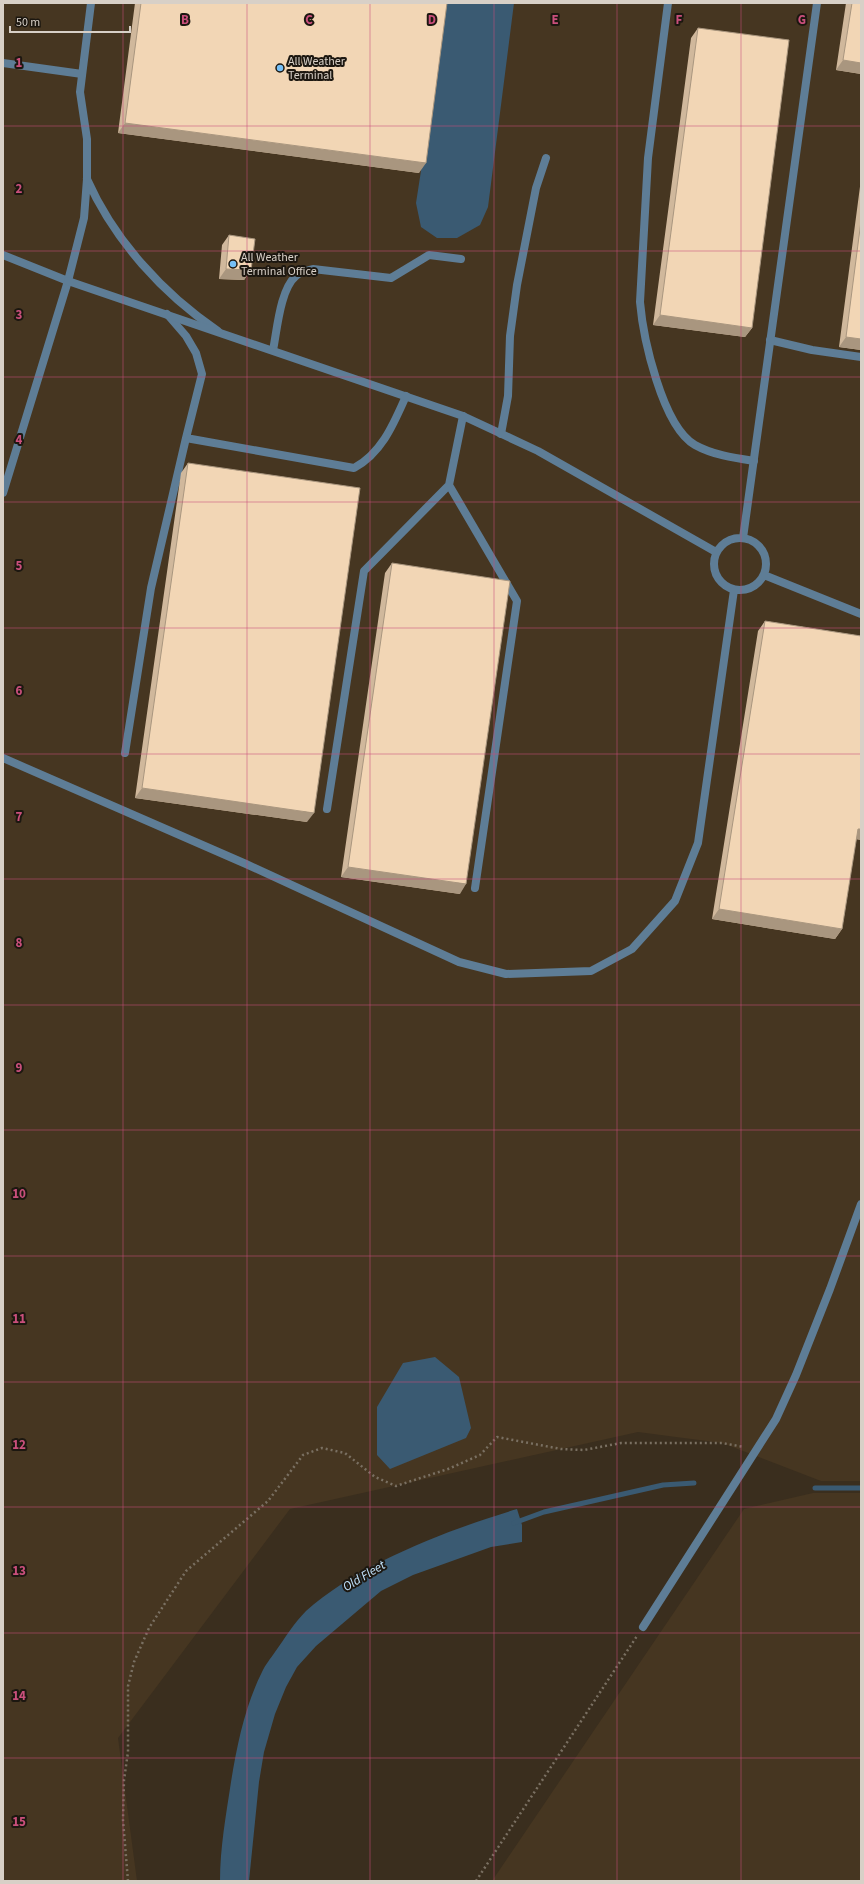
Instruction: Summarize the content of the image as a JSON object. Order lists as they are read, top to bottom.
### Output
{
  "water": ["Old Fleet"],
  "places": ["All Weather Terminal", "All Weather Terminal Office"],
  "scale_bar": "50 m",
  "grid": {
    "columns": [
      "B",
      "C",
      "D",
      "E",
      "F",
      "G"
    ],
    "rows": [
      "1",
      "2",
      "3",
      "4",
      "5",
      "6",
      "7",
      "8",
      "9",
      "10",
      "11",
      "12",
      "13",
      "14",
      "15"
    ]
  }
}
